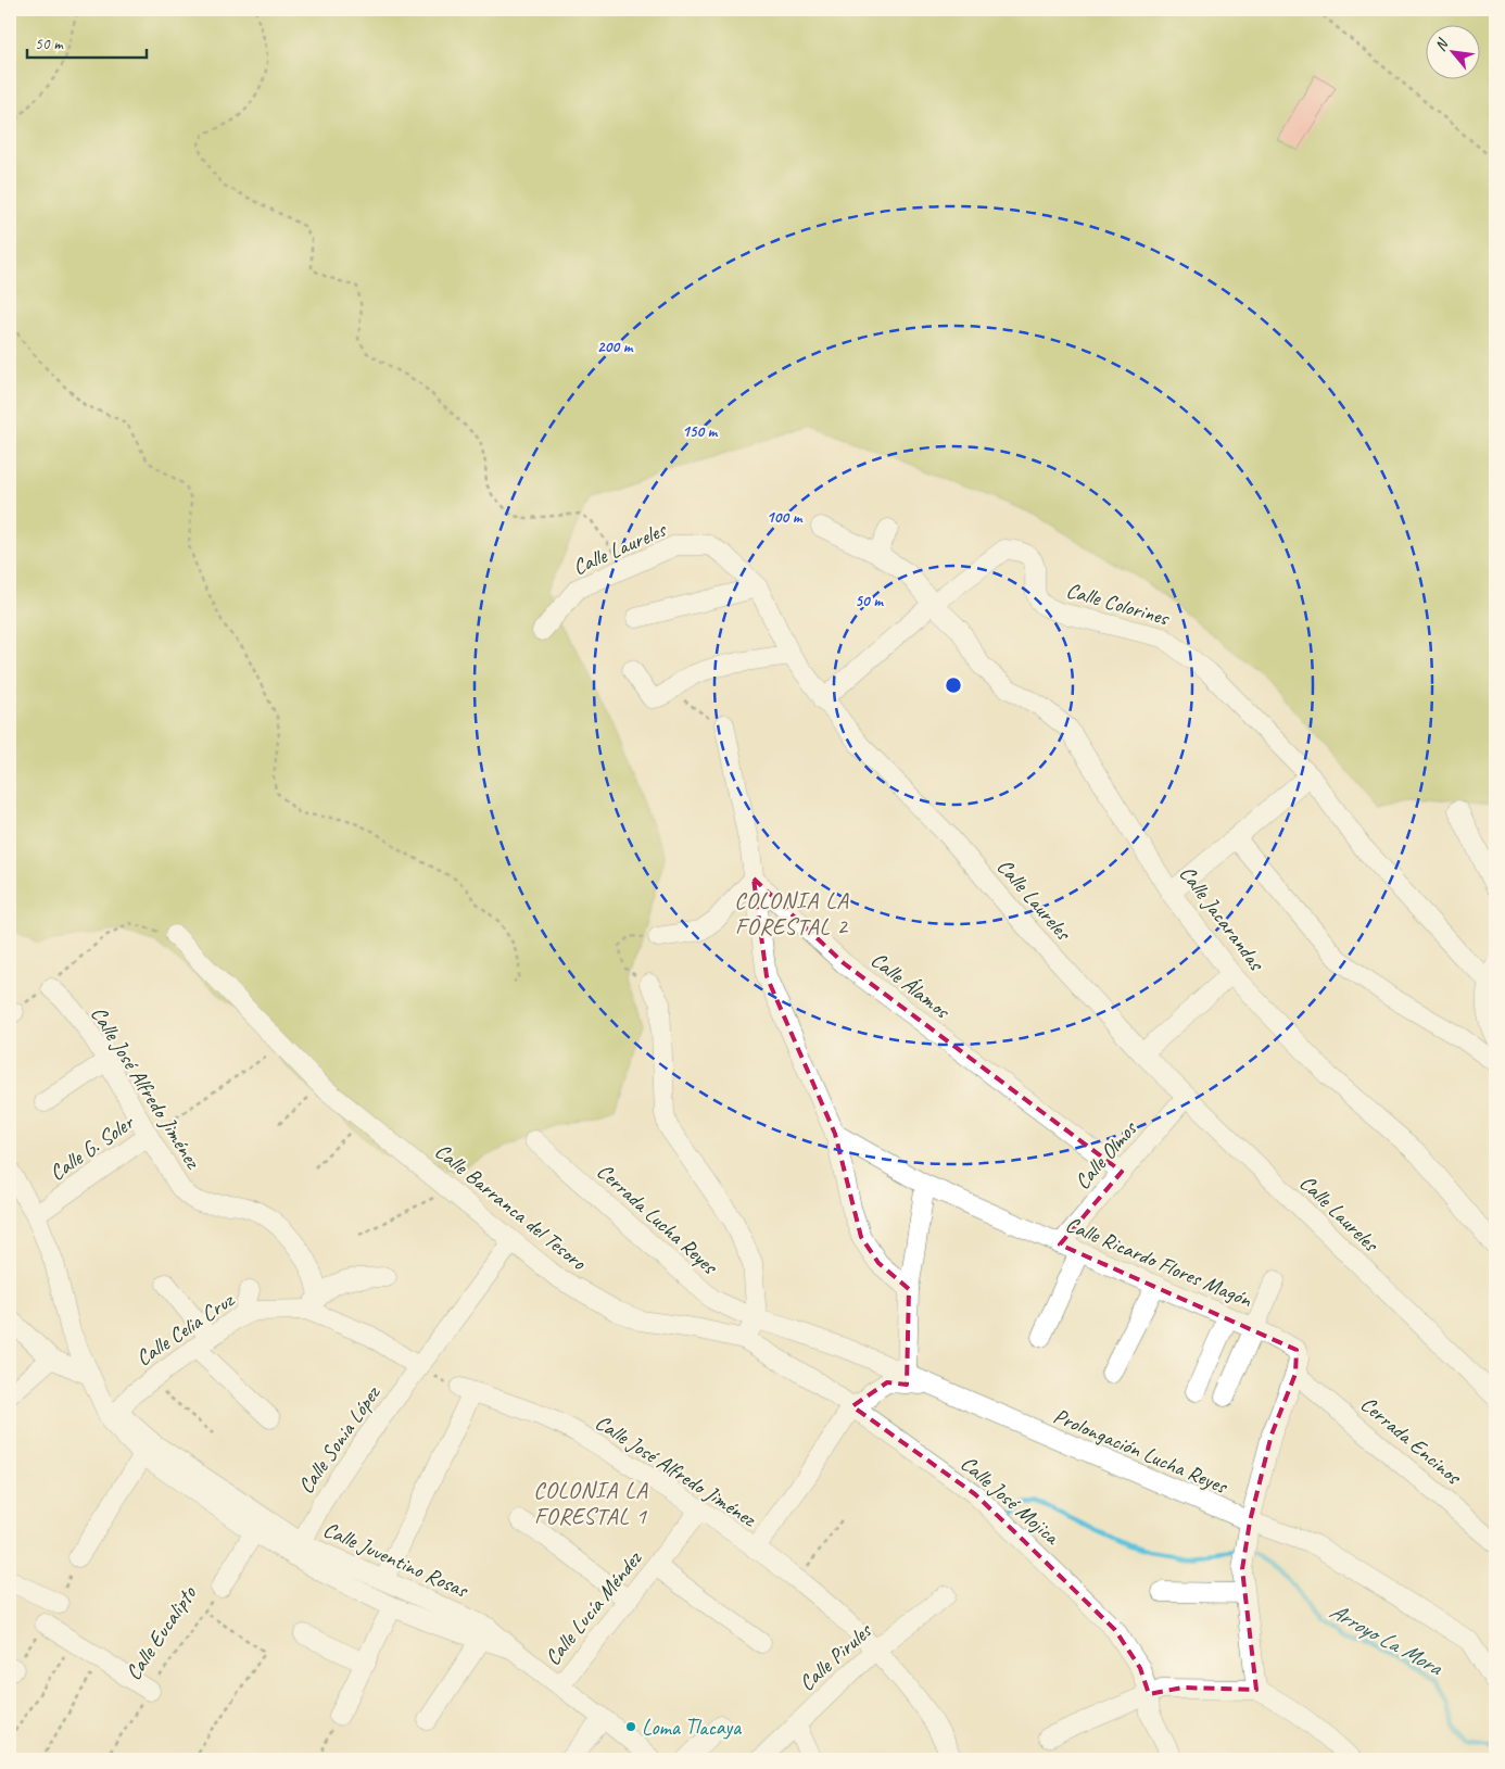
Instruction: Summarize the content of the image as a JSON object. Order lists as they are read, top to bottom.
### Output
{
  "streets": {
    "street": [
      "Calle Laureles",
      "Calle Colorines",
      "Calle Jacarandas",
      "Calle Álamos",
      "Calle José Alfredo Jiménez",
      "Calle G. Soler",
      "Calle Olmos",
      "Calle Barranca del Tesoro",
      "Cerrada Lucha Reyes",
      "Calle Ricardo Flores Magón",
      "Calle Celia Cruz",
      "Calle Sonia López",
      "Cerrada Encinos",
      "Prolongación Lucha Reyes",
      "Calle José Mojica",
      "Calle Juventino Rosas",
      "Calle Lucía Méndez",
      "Calle Eucalipto",
      "Calle Pirules"
    ]
  },
  "crossings": [
    ["Calle Laureles", "Calle Colorines"],
    ["Calle Laureles", "Calle Olmos"],
    ["Calle Colorines", "Calle Jacarandas"],
    ["Calle Álamos", "Calle Olmos"],
    ["Calle José Alfredo Jiménez", "Calle G. Soler"],
    ["Calle José Alfredo Jiménez", "Calle Celia Cruz"],
    ["Calle José Alfredo Jiménez", "Calle Lucía Méndez"],
    ["Calle José Alfredo Jiménez", "Calle Pirules"],
    ["Calle G. Soler", "Calle Barranca del Tesoro"],
    ["Calle Olmos", "Calle Ricardo Flores Magón"],
    ["Calle Barranca del Tesoro", "Calle Sonia López"],
    ["Calle Barranca del Tesoro", "Calle José Mojica"],
    ["Cerrada Lucha Reyes", "Prolongación Lucha Reyes"],
    ["Calle Ricardo Flores Magón", "Cerrada Encinos"],
    ["Calle Ricardo Flores Magón", "Prolongación Lucha Reyes"],
    ["Calle Sonia López", "Calle Juventino Rosas"],
    ["Calle Juventino Rosas", "Calle Lucía Méndez"],
    ["Calle Juventino Rosas", "Calle Eucalipto"]
  ],
  "districts": ["COLONIA LA FORESTAL 2", "COLONIA LA FORESTAL 1"],
  "water": ["Arroyo La Mora"],
  "places": ["Loma Tlacaya"],
  "scale_bar": "50 m",
  "north": "top left",
  "rings": [
    "200 m",
    "150 m",
    "100 m",
    "50 m"
  ]
}
